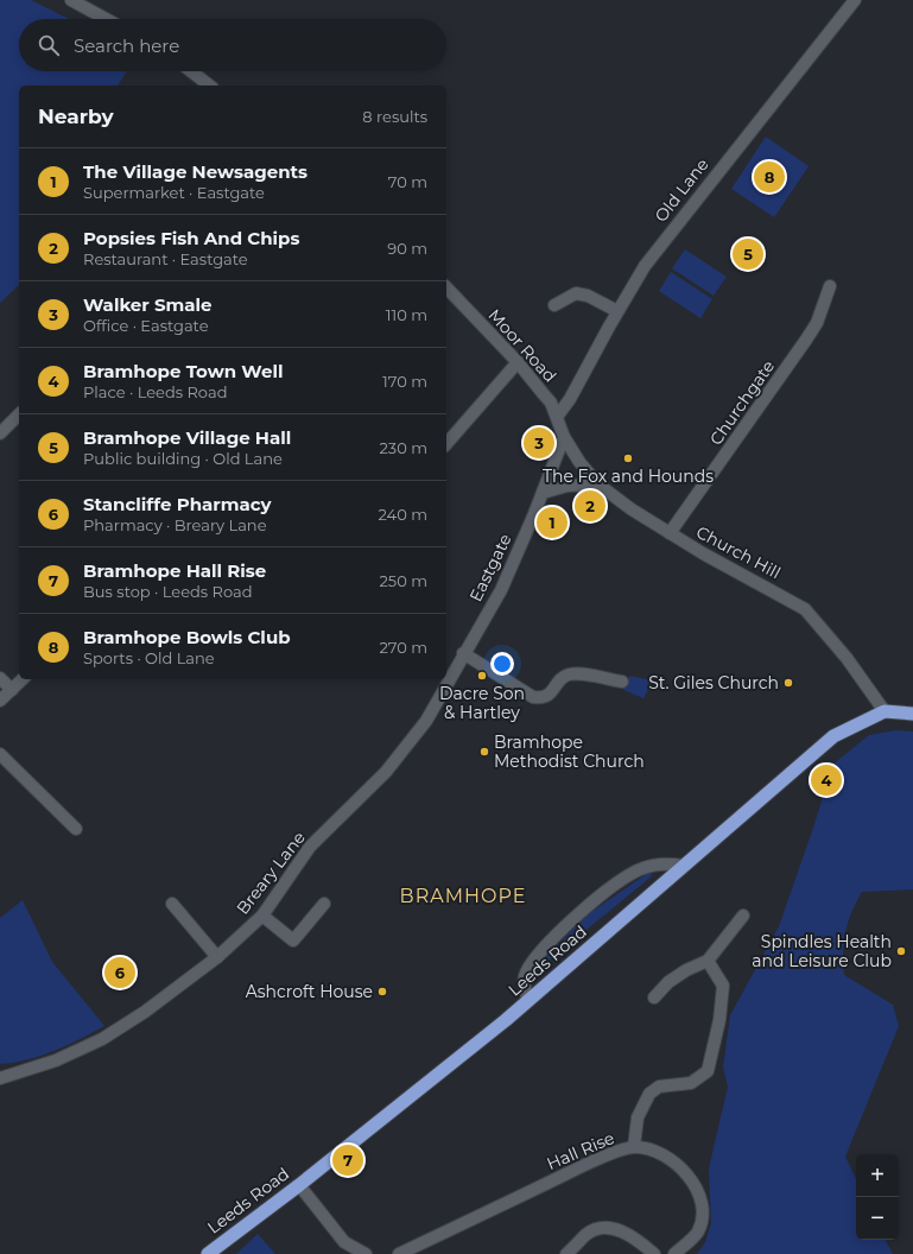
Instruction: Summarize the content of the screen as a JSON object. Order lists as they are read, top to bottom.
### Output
{
  "streets": {
    "highway": ["Leeds Road"],
    "street": [
      "Old Lane",
      "Moor Road",
      "Churchgate",
      "Church Hill",
      "Eastgate",
      "Breary Lane",
      "Hall Rise"
    ]
  },
  "crossings": [
    ["Old Lane", "Moor Road"],
    ["Moor Road", "Church Hill"],
    ["Moor Road", "Eastgate"],
    ["Churchgate", "Church Hill"],
    ["Church Hill", "Eastgate"],
    ["Church Hill", "Leeds Road"],
    ["Eastgate", "Breary Lane"]
  ],
  "districts": ["BRAMHOPE"],
  "places": [
    "The Fox and Hounds",
    "Dacre Son & Hartley",
    "St. Giles Church",
    "Bramhope Methodist Church",
    "Spindles Health and Leisure Club",
    "Ashcroft House"
  ],
  "page": {
    "search": "Search here",
    "heading": ["Nearby", "8 results"],
    "list": [
      {
        "mark": "1",
        "name": "The Village Newsagents",
        "note": "Supermarket · Eastgate",
        "value": "70 m"
      },
      {
        "mark": "2",
        "name": "Popsies Fish And Chips",
        "note": "Restaurant · Eastgate",
        "value": "90 m"
      },
      {
        "mark": "3",
        "name": "Walker Smale",
        "note": "Office · Eastgate",
        "value": "110 m"
      },
      {
        "mark": "4",
        "name": "Bramhope Town Well",
        "note": "Place · Leeds Road",
        "value": "170 m"
      },
      {
        "mark": "5",
        "name": "Bramhope Village Hall",
        "note": "Public building · Old Lane",
        "value": "230 m"
      },
      {
        "mark": "6",
        "name": "Stancliffe Pharmacy",
        "note": "Pharmacy · Breary Lane",
        "value": "240 m"
      },
      {
        "mark": "7",
        "name": "Bramhope Hall Rise",
        "note": "Bus stop · Leeds Road",
        "value": "250 m"
      },
      {
        "mark": "8",
        "name": "Bramhope Bowls Club",
        "note": "Sports · Old Lane",
        "value": "270 m"
      }
    ],
    "pins": [
      "8",
      "5",
      "3",
      "2",
      "1",
      "4",
      "6",
      "7"
    ],
    "map_buttons": ["+", "−"]
  }
}
